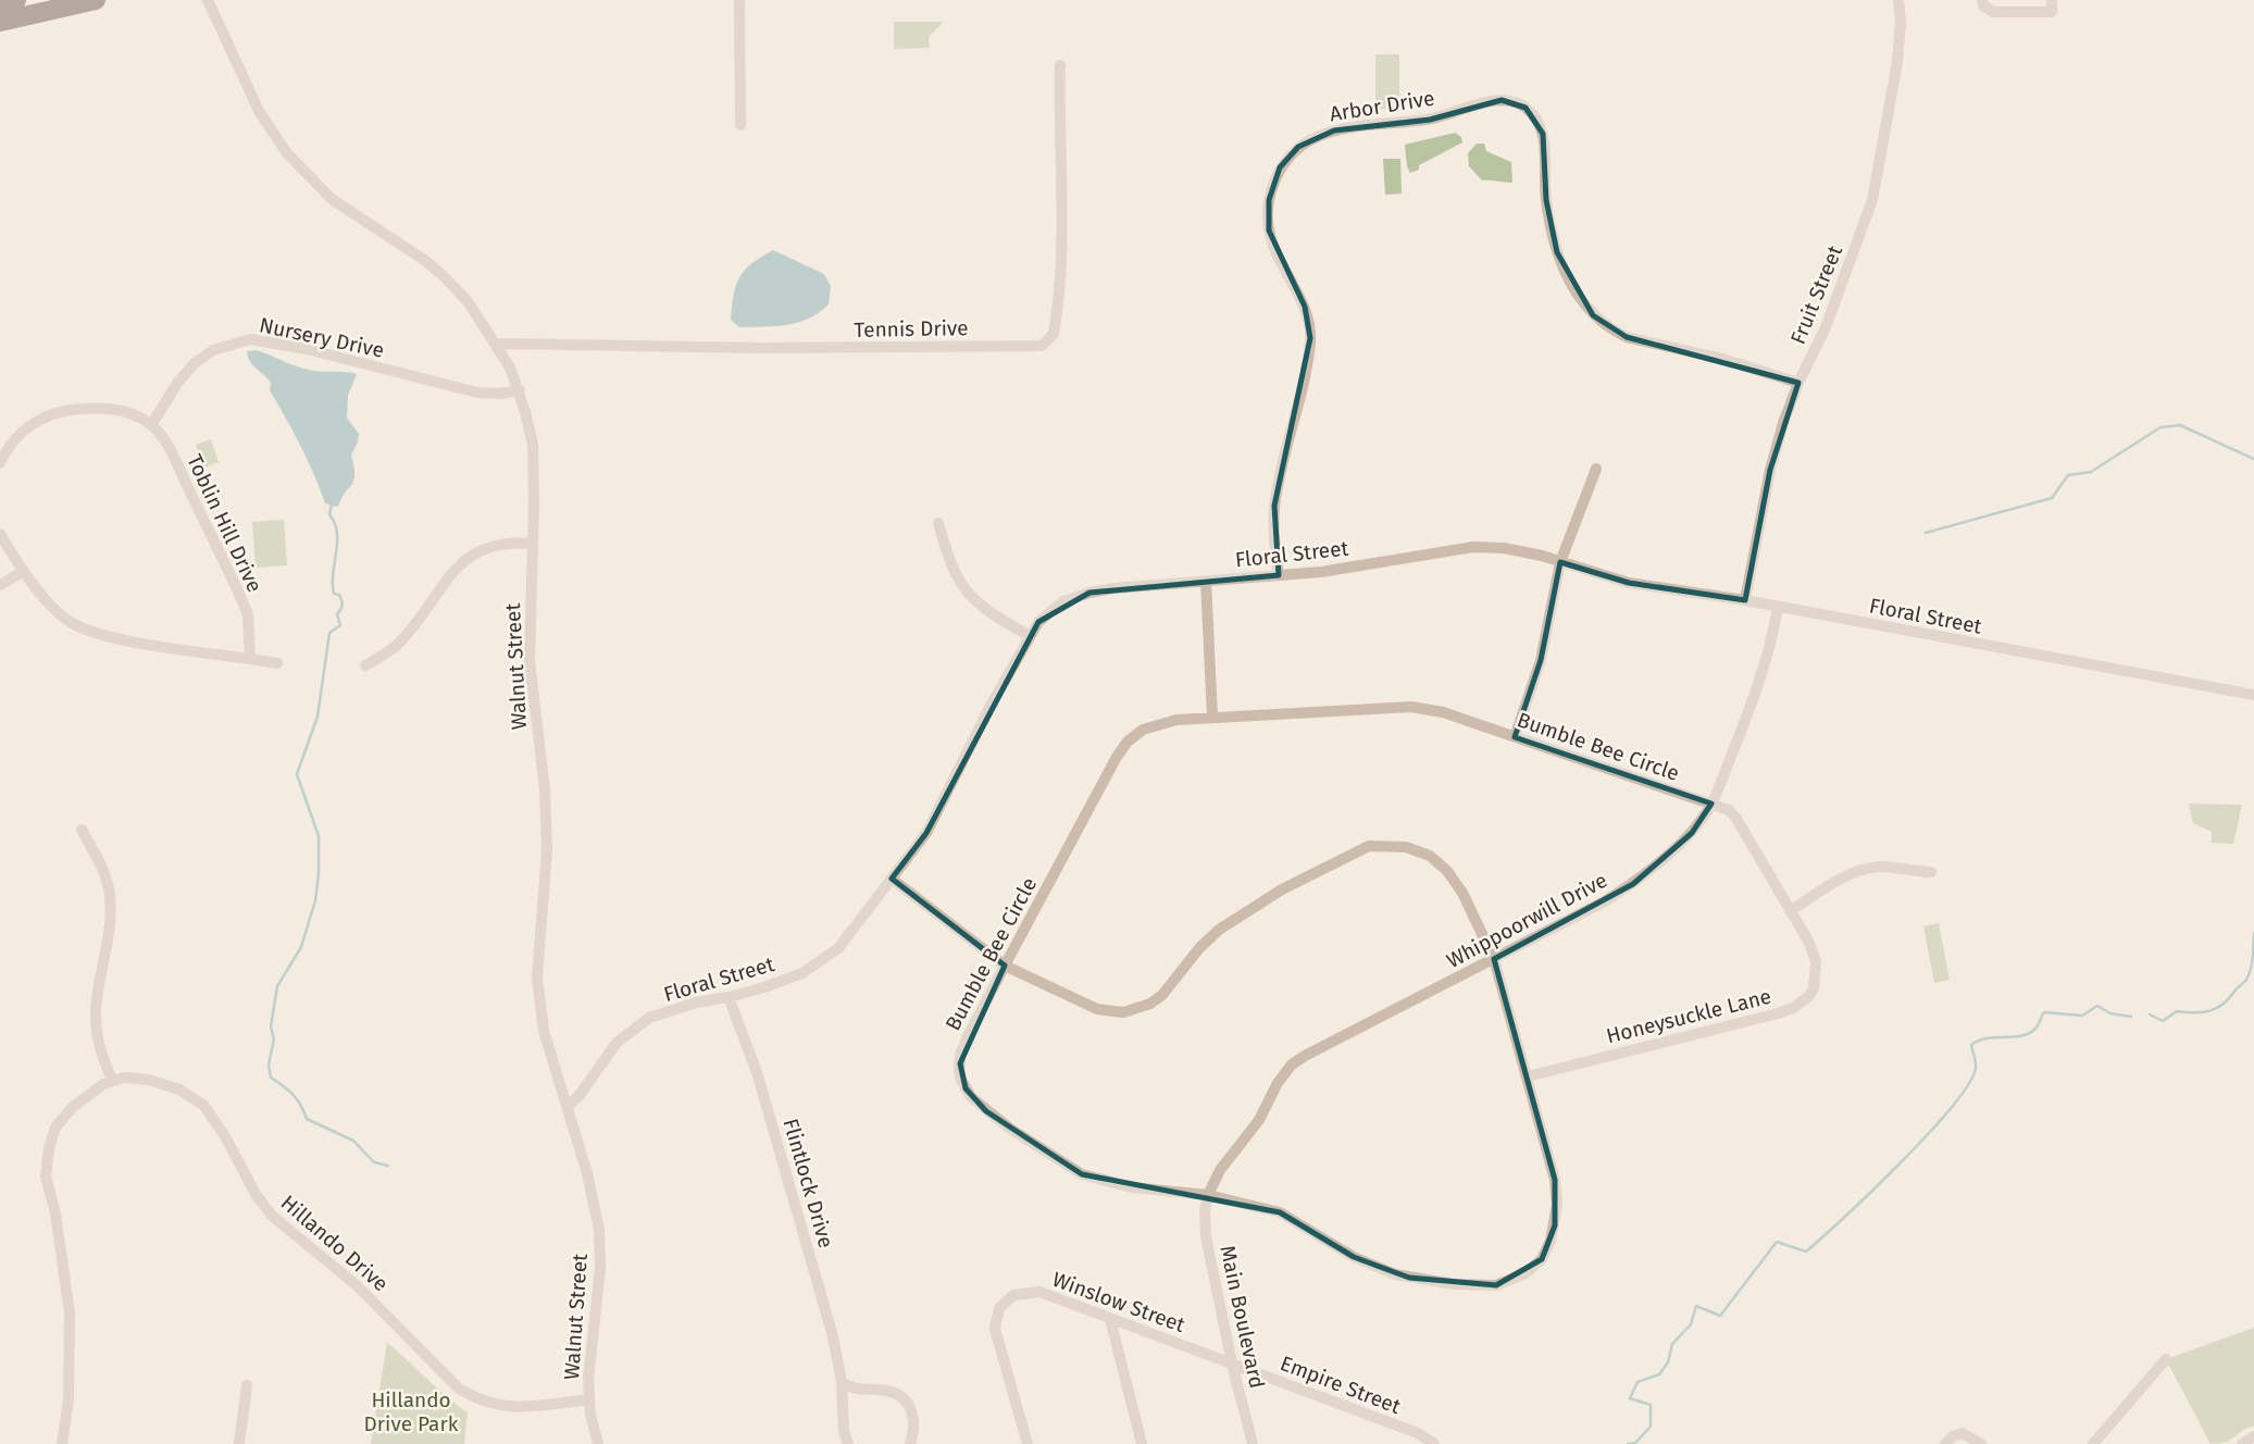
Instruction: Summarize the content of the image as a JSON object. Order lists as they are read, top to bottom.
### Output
{
  "streets": {
    "street": [
      "Arbor Drive",
      "Fruit Street",
      "Tennis Drive",
      "Nursery Drive",
      "Toblin Hill Drive",
      "Floral Street",
      "Walnut Street",
      "Bumble Bee Circle",
      "Whippoorwill Drive",
      "Honeysuckle Lane",
      "Flintlock Drive",
      "Hillando Drive",
      "Winslow Street",
      "Main Boulevard",
      "Empire Street"
    ]
  },
  "crossings": [
    ["Arbor Drive", "Fruit Street"],
    ["Arbor Drive", "Floral Street"],
    ["Fruit Street", "Floral Street"],
    ["Tennis Drive", "Walnut Street"],
    ["Nursery Drive", "Toblin Hill Drive"],
    ["Nursery Drive", "Walnut Street"],
    ["Floral Street", "Walnut Street"],
    ["Floral Street", "Bumble Bee Circle"],
    ["Floral Street", "Whippoorwill Drive"],
    ["Floral Street", "Flintlock Drive"],
    ["Walnut Street", "Hillando Drive"],
    ["Bumble Bee Circle", "Whippoorwill Drive"],
    ["Bumble Bee Circle", "Honeysuckle Lane"],
    ["Bumble Bee Circle", "Main Boulevard"],
    ["Whippoorwill Drive", "Honeysuckle Lane"],
    ["Whippoorwill Drive", "Main Boulevard"],
    ["Winslow Street", "Main Boulevard"],
    ["Winslow Street", "Empire Street"],
    ["Main Boulevard", "Empire Street"]
  ],
  "parks": ["Hillando Drive Park"]
}
